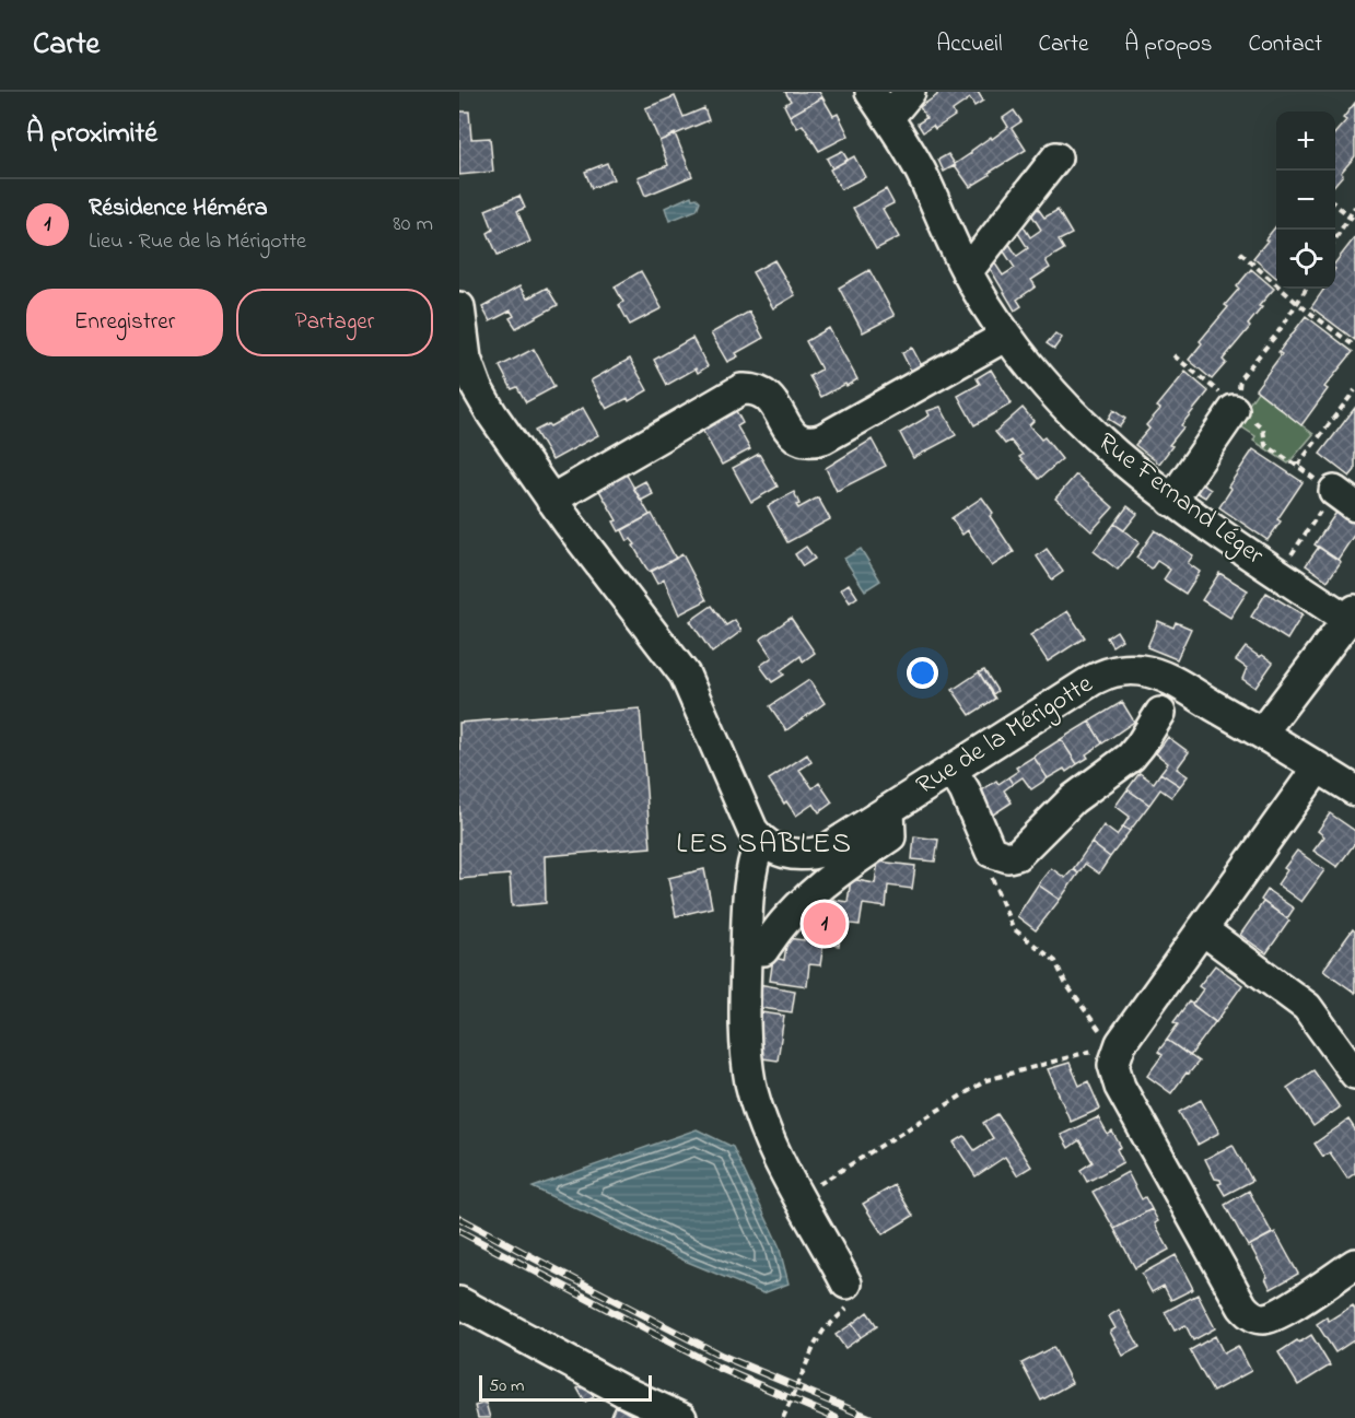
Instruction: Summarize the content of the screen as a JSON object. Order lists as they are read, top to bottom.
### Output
{
  "streets": {
    "street": ["Rue Fernand Léger", "Rue de la Mérigotte"]
  },
  "districts": ["LES SABLES"],
  "scale_bar": "50 m",
  "page": {
    "header": "Carte",
    "nav": [
      "Accueil",
      "Carte",
      "À propos",
      "Contact"
    ],
    "heading": "À proximité",
    "map_buttons": ["+", "−"],
    "list": [
      {
        "mark": "1",
        "name": "Résidence Héméra",
        "note": "Lieu · Rue de la Mérigotte",
        "value": "80 m"
      }
    ],
    "buttons": ["Enregistrer", "Partager"],
    "pins": "1",
    "scale": "50 m"
  }
}
